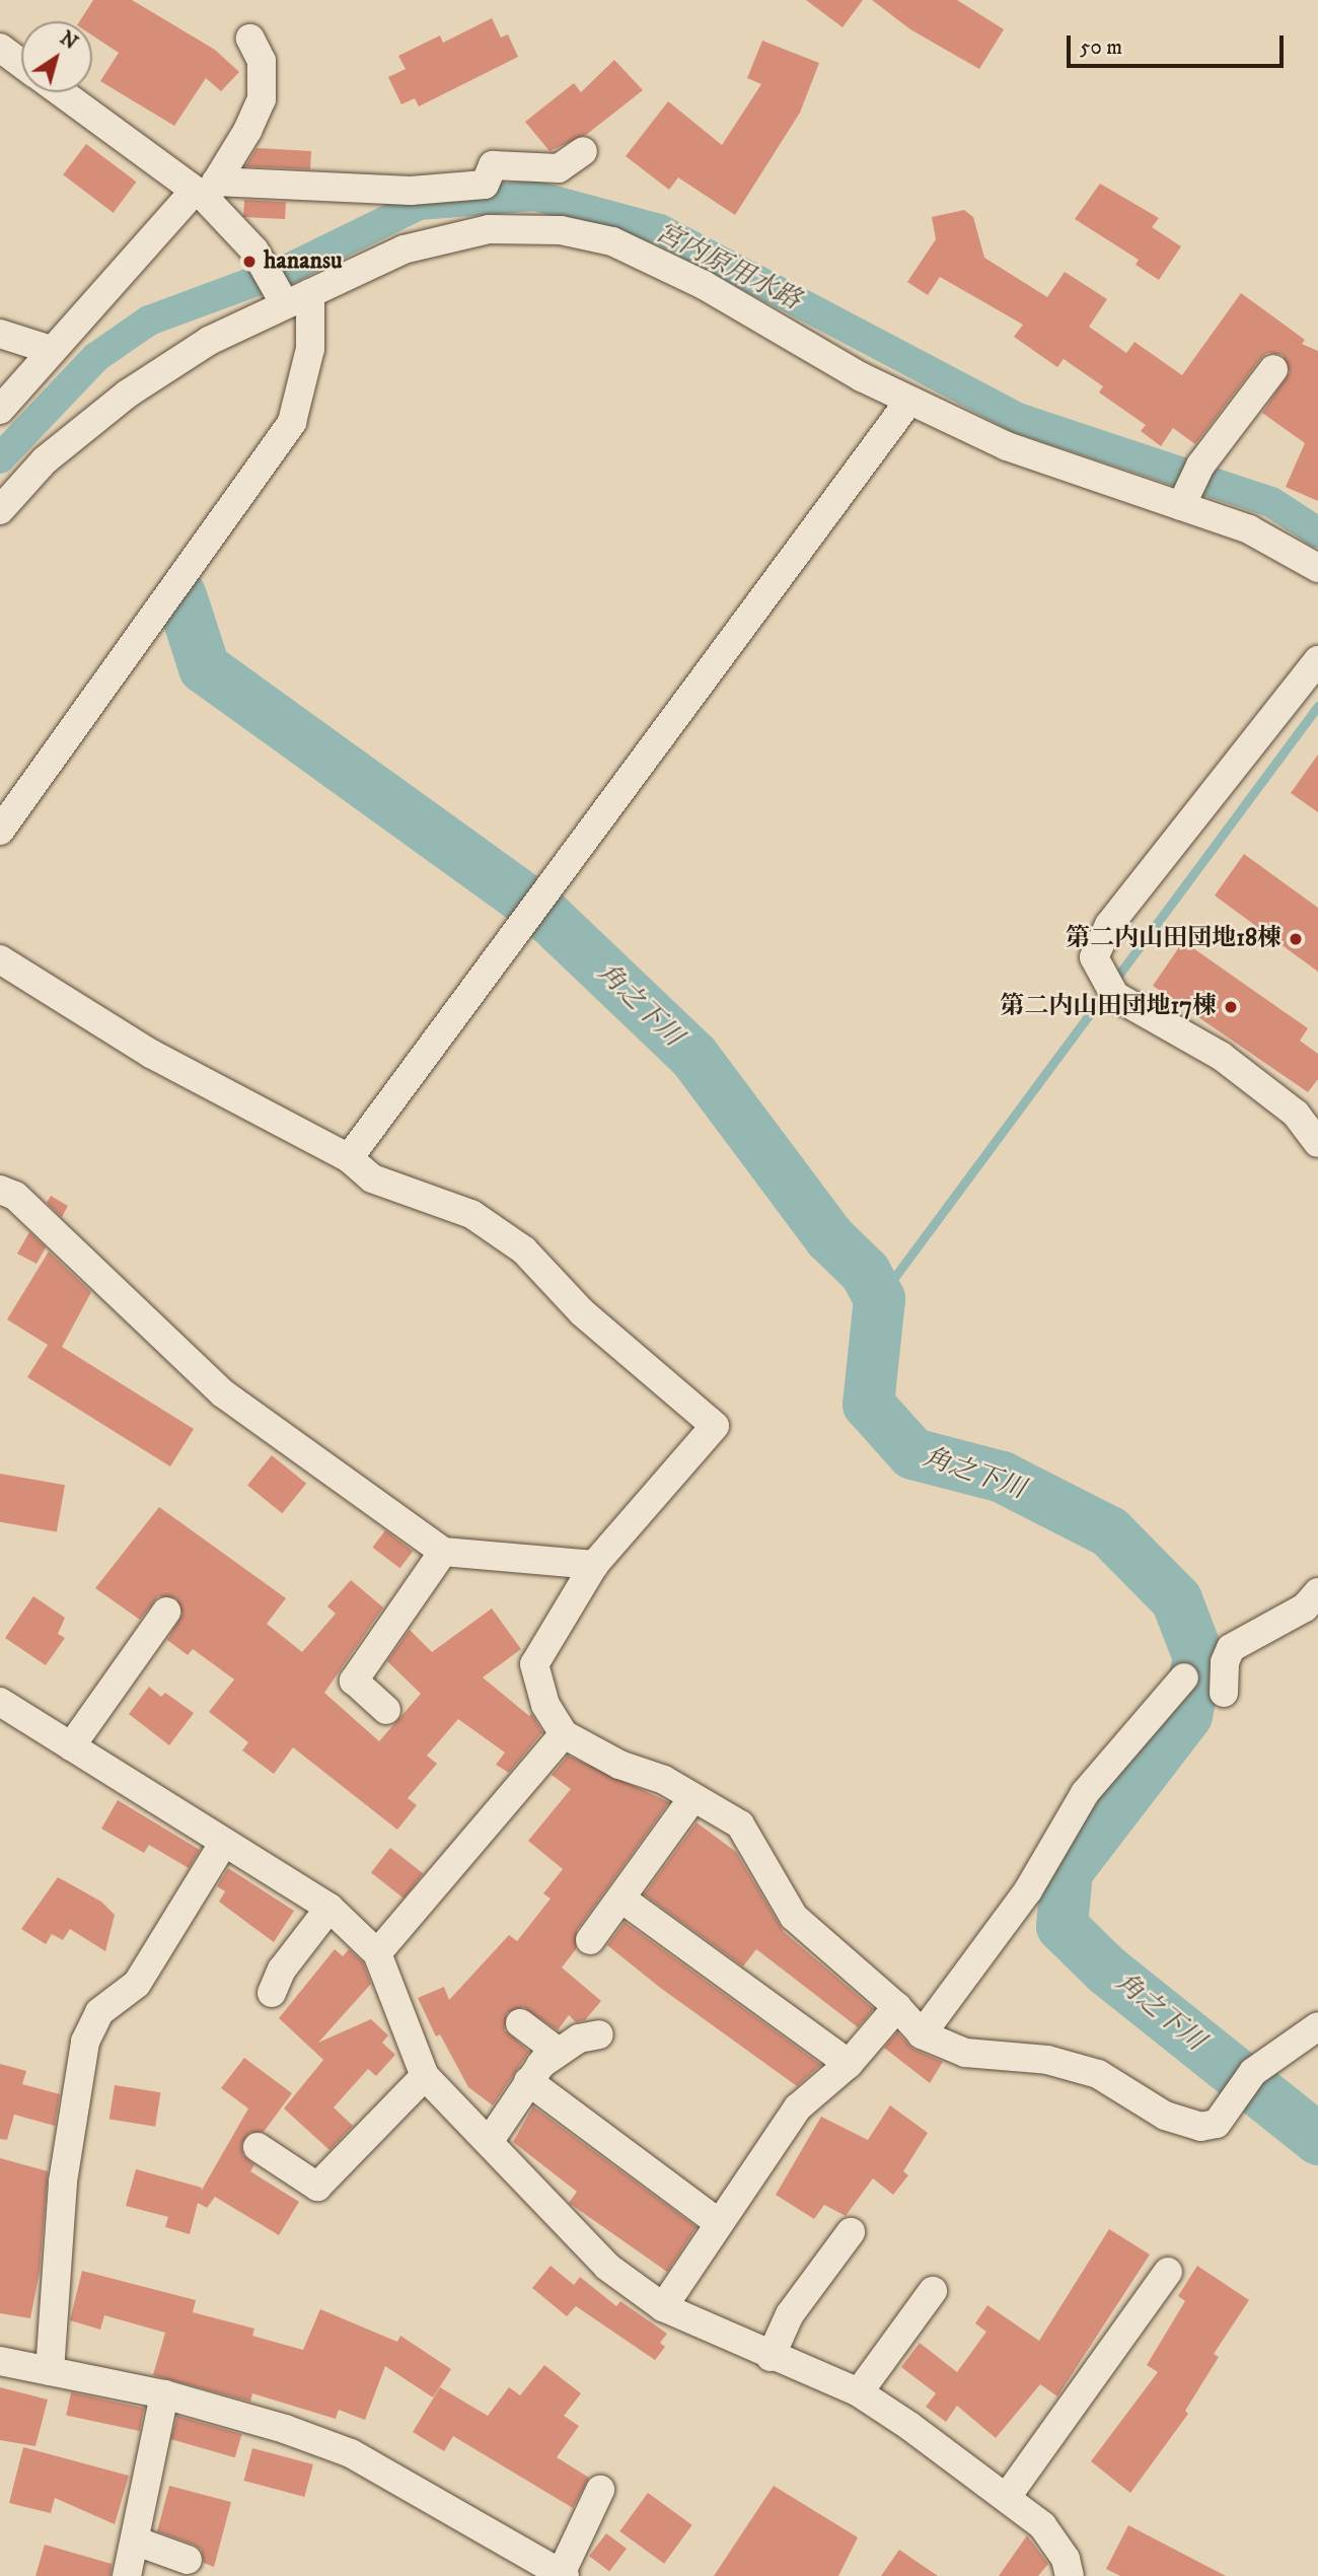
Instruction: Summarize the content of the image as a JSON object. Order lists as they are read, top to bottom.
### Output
{
  "water": ["宮内原用水路", "角之下川"],
  "places": ["hanansu", "第二内山田団地18棟", "第二内山田団地17棟"],
  "scale_bar": "50 m",
  "north": "top right"
}
